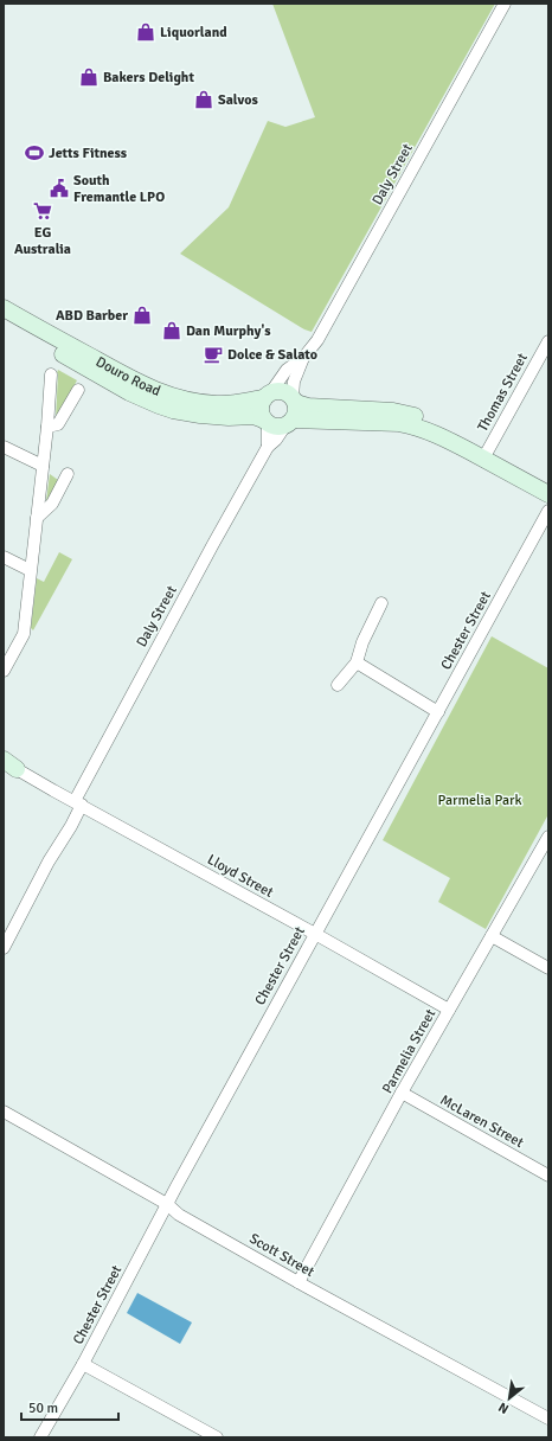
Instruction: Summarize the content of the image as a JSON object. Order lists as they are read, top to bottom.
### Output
{
  "streets": {
    "street": [
      "Daly Street",
      "Douro Road",
      "Thomas Street",
      "Chester Street",
      "Lloyd Street",
      "Parmelia Street",
      "McLaren Street",
      "Scott Street"
    ]
  },
  "crossings": [
    ["Daly Street", "Douro Road"],
    ["Daly Street", "Lloyd Street"],
    ["Chester Street", "Lloyd Street"],
    ["Chester Street", "Scott Street"],
    ["Lloyd Street", "Parmelia Street"],
    ["Parmelia Street", "McLaren Street"],
    ["Parmelia Street", "Scott Street"]
  ],
  "parks": ["Parmelia Park"],
  "places": {
    "shop": [
      "Liquorland",
      "Bakers Delight",
      "Salvos",
      "ABD Barber",
      "Dan Murphy's"
    ],
    "sports": ["Jetts Fitness"],
    "public building": ["South Fremantle LPO"],
    "supermarket": ["EG Australia"],
    "cafe": ["Dolce & Salato"]
  },
  "scale_bar": "50 m",
  "north": "bottom left"
}
